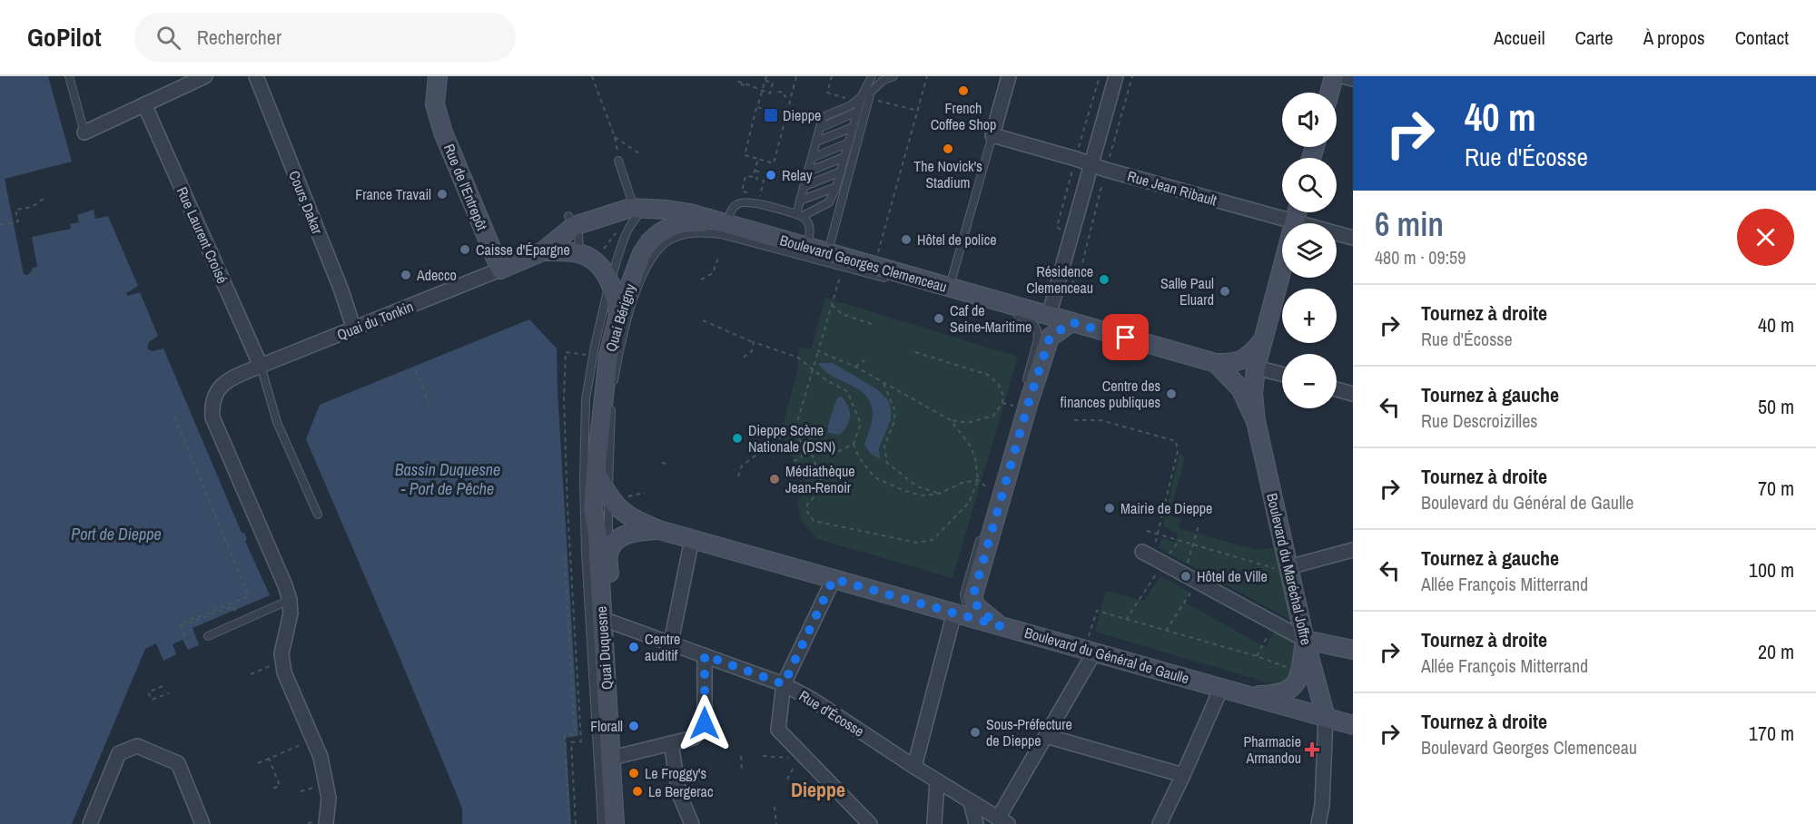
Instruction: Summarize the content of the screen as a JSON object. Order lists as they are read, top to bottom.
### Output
{
  "streets": {
    "main road": [
      "Rue de l'Entrepôt",
      "Boulevard Georges Clemenceau",
      "Quai Bérigny",
      "Quai du Tonkin",
      "Boulevard du Maréchal Joffre",
      "Quai Duquesne",
      "Boulevard du Général de Gaulle"
    ],
    "street": [
      "Rue Jean Ribault",
      "Cours Dakar",
      "Rue Laurent Croisé",
      "Rue d'Écosse"
    ]
  },
  "crossings": [
    ["Rue de l'Entrepôt", "Quai du Tonkin"],
    ["Rue Jean Ribault", "Boulevard du Maréchal Joffre"],
    ["Cours Dakar", "Quai du Tonkin"],
    ["Rue Laurent Croisé", "Quai du Tonkin"],
    ["Boulevard Georges Clemenceau", "Quai Bérigny"],
    ["Boulevard Georges Clemenceau", "Quai du Tonkin"],
    ["Boulevard Georges Clemenceau", "Boulevard du Maréchal Joffre"],
    ["Quai Bérigny", "Quai du Tonkin"],
    ["Quai Bérigny", "Quai Duquesne"],
    ["Quai Bérigny", "Boulevard du Général de Gaulle"],
    ["Boulevard du Maréchal Joffre", "Boulevard du Général de Gaulle"],
    ["Quai Duquesne", "Boulevard du Général de Gaulle"],
    ["Quai Duquesne", "Rue d'Écosse"]
  ],
  "districts": ["Dieppe"],
  "water": ["Bassin Duquesne - Port de Pêche", "Port de Dieppe"],
  "places": {
    "other": [
      "French Coffee Shop",
      "The Novick's Stadium",
      "Relay",
      "France Travail",
      "Hôtel de police",
      "Caisse d'Épargne",
      "Adecco",
      "Résidence Clemenceau",
      "Salle Paul Eluard",
      "Caf de Seine-Maritime",
      "Centre des finances publiques",
      "Dieppe Scène Nationale (DSN)",
      "Médiathèque Jean-Renoir",
      "Mairie de Dieppe",
      "Hôtel de Ville",
      "Centre auditif",
      "Florall",
      "Sous-Préfecture de Dieppe",
      "Le Froggy's",
      "Le Bergerac"
    ],
    "transit": ["Dieppe"],
    "health": ["Pharmacie Armandou"]
  },
  "page": {
    "header": "GoPilot",
    "search": "Rechercher",
    "nav": [
      "Accueil",
      "Carte",
      "À propos",
      "Contact"
    ],
    "turn": ["40 m", "Rue d'Écosse"],
    "map_buttons": ["+", "−"],
    "heading": ["6 min", "480 m · 09:59"],
    "list": [
      {
        "name": "Tournez à droite",
        "note": "Rue d'Écosse",
        "value": "40 m"
      },
      {
        "name": "Tournez à gauche",
        "note": "Rue Descroizilles",
        "value": "50 m"
      },
      {
        "name": "Tournez à droite",
        "note": "Boulevard du Général de Gaulle",
        "value": "70 m"
      },
      {
        "name": "Tournez à gauche",
        "note": "Allée François Mitterrand",
        "value": "100 m"
      },
      {
        "name": "Tournez à droite",
        "note": "Allée François Mitterrand",
        "value": "20 m"
      },
      {
        "name": "Tournez à droite",
        "note": "Boulevard Georges Clemenceau",
        "value": "170 m"
      }
    ]
  }
}
